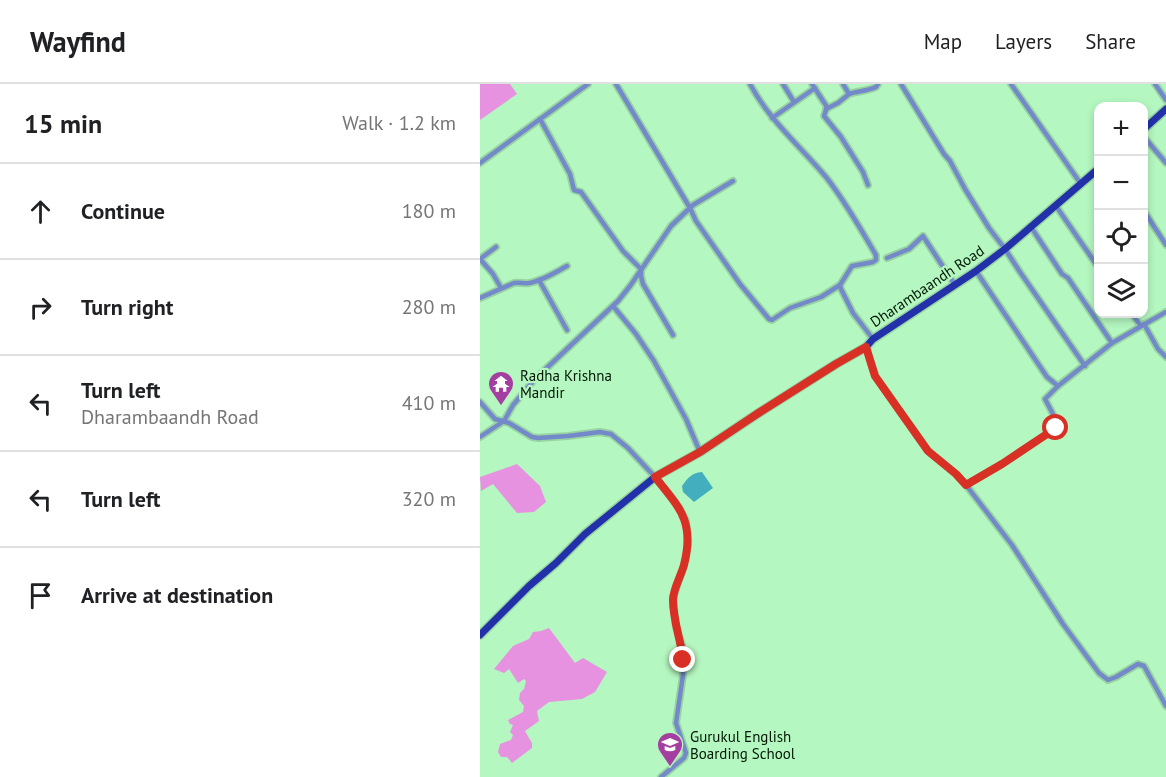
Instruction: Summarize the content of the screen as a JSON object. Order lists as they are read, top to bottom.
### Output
{
  "streets": {
    "main road": ["Dharambaandh Road"]
  },
  "places": {
    "temple": ["Radha Krishna Mandir"],
    "school or university": ["Gurukul English Boarding School"]
  },
  "page": {
    "header": "Wayfind",
    "nav": ["Map", "Layers", "Share"],
    "heading": ["15 min", "Walk · 1.2 km"],
    "map_buttons": ["+", "−"],
    "list": [
      ["Continue", "180 m"],
      ["Turn right", "280 m"],
      ["Turn left", "Dharambaandh Road", "410 m"],
      ["Turn left", "320 m"],
      "Arrive at destination"
    ]
  }
}
